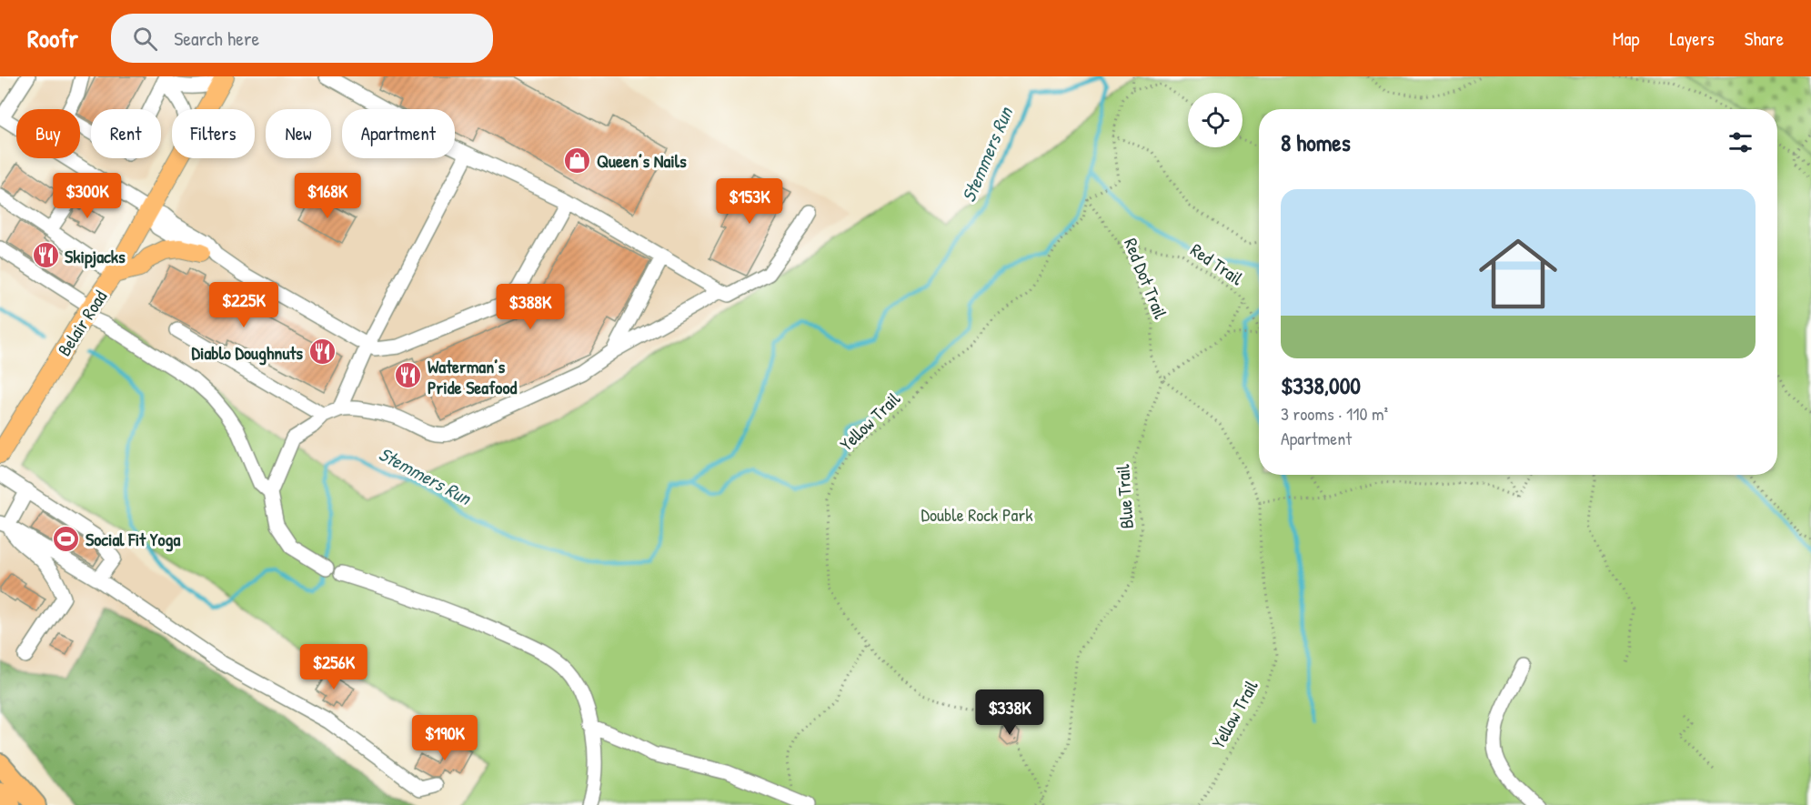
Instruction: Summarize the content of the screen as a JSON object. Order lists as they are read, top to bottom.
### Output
{
  "streets": {
    "main road": ["Belair Road"],
    "path": [
      "Red Trail",
      "Red Dot Trail",
      "Yellow Trail",
      "Blue Trail"
    ]
  },
  "crossings": [
    ["Red Trail", "Red Dot Trail"],
    ["Red Dot Trail", "Yellow Trail"],
    ["Red Dot Trail", "Blue Trail"],
    ["Yellow Trail", "Blue Trail"]
  ],
  "water": ["Stemmers Run"],
  "parks": ["Double Rock Park"],
  "places": {
    "shop": ["Queen’s Nails"],
    "restaurant": ["Skipjacks", "Diablo Doughnuts", "Waterman’s Pride Seafood"],
    "sports": ["Social Fit Yoga"]
  },
  "page": {
    "header": "Roofr",
    "search": "Search here",
    "nav": ["Map", "Layers", "Share"],
    "chip": [
      "Buy",
      "Rent",
      "Filters",
      "New",
      "Apartment"
    ],
    "heading": "8 homes",
    "price": [
      "$300K",
      "$168K",
      "$153K",
      "$225K",
      "$388K",
      "$256K",
      "$338K",
      "$190K"
    ],
    "list": [
      {
        "name": "$338,000",
        "note": "3 rooms · 110 m² · Apartment"
      }
    ]
  }
}
